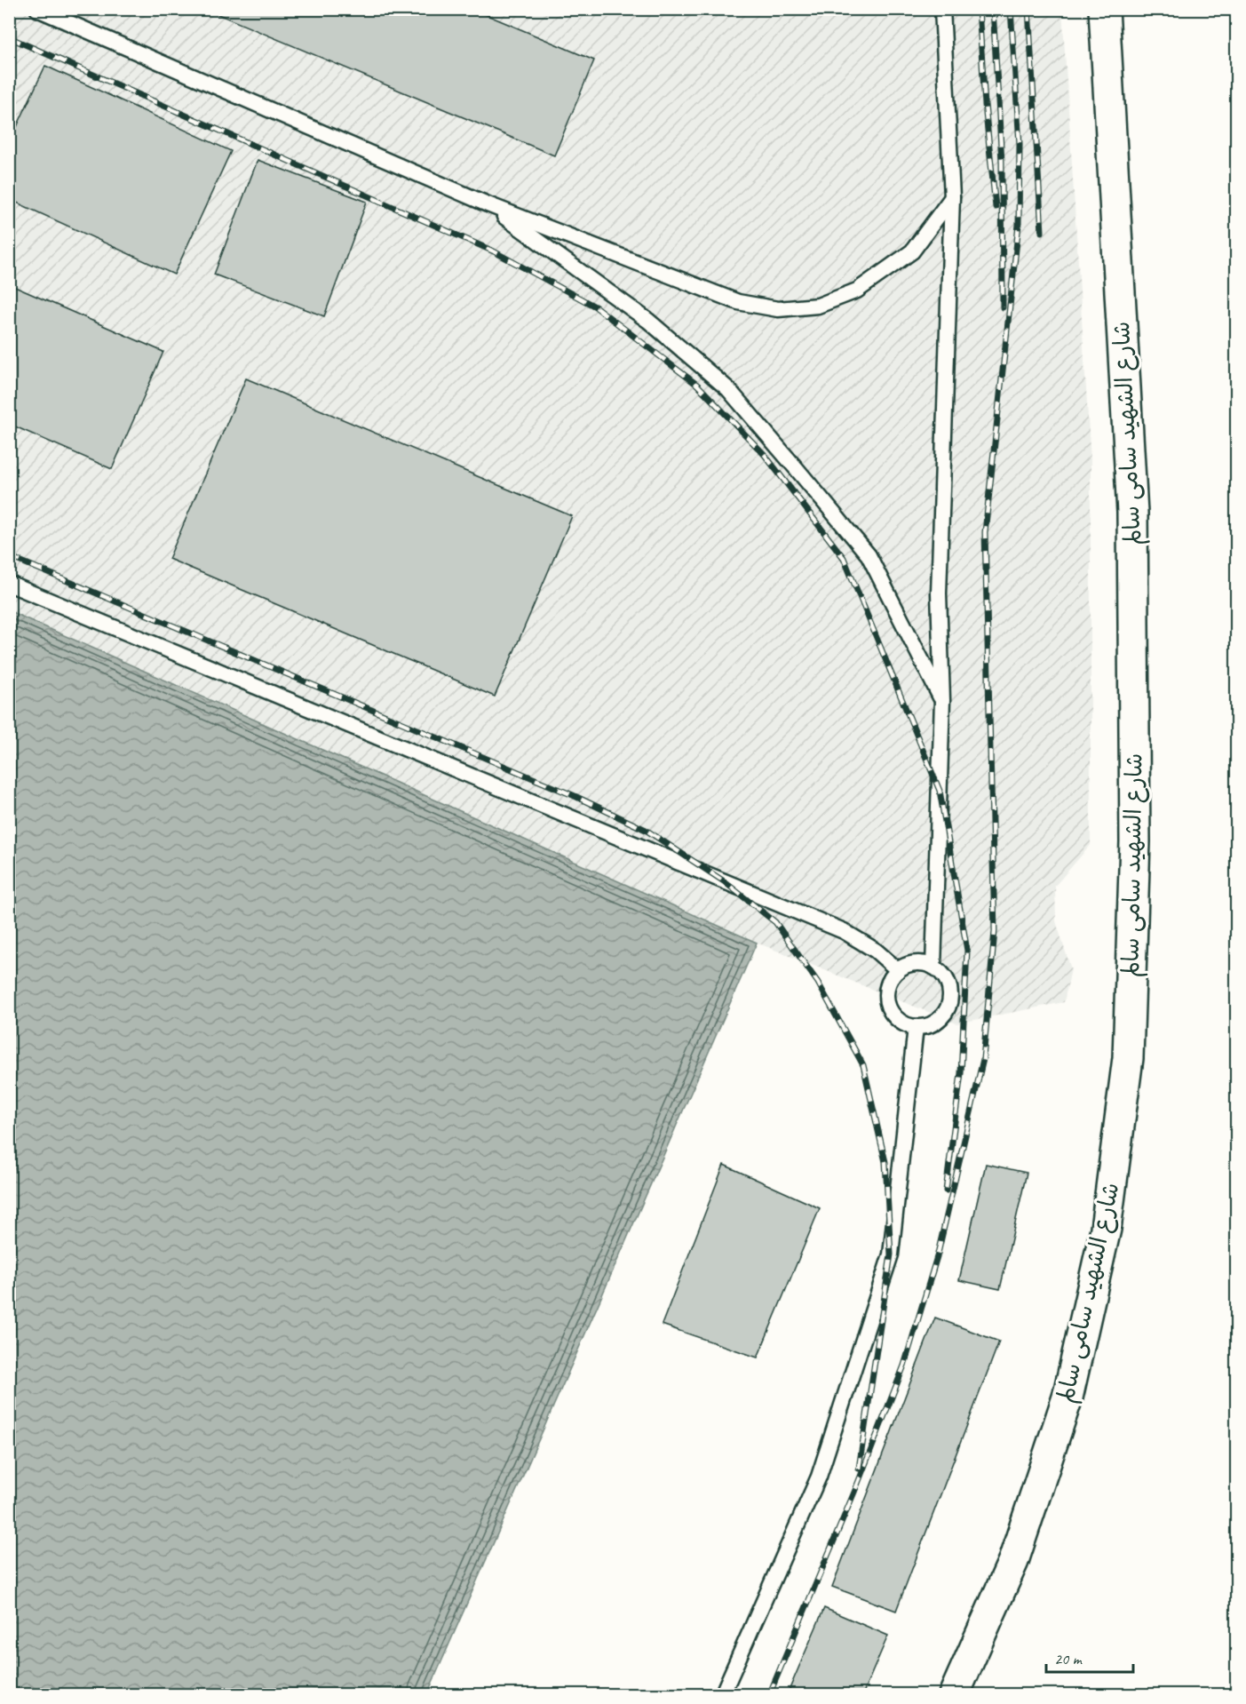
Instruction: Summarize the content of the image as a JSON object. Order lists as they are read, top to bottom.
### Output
{
  "streets": {
    "main road": ["شارع الشهيد سامى سالم"]
  },
  "scale_bar": "20 m"
}
